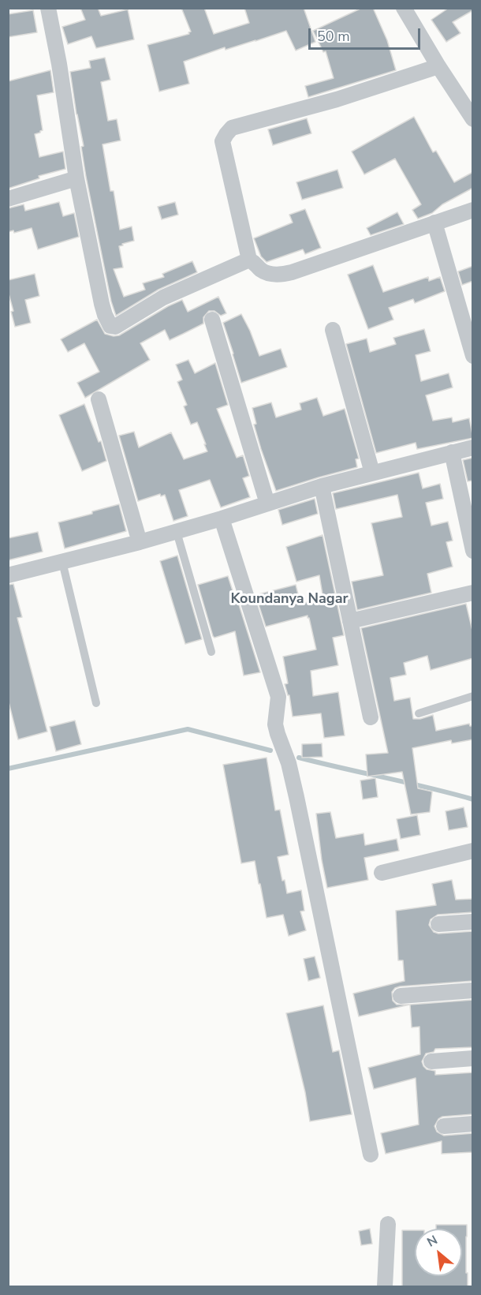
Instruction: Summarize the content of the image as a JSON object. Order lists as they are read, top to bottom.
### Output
{
  "districts": ["Koundanya Nagar"],
  "scale_bar": "50 m",
  "north": "top left"
}
